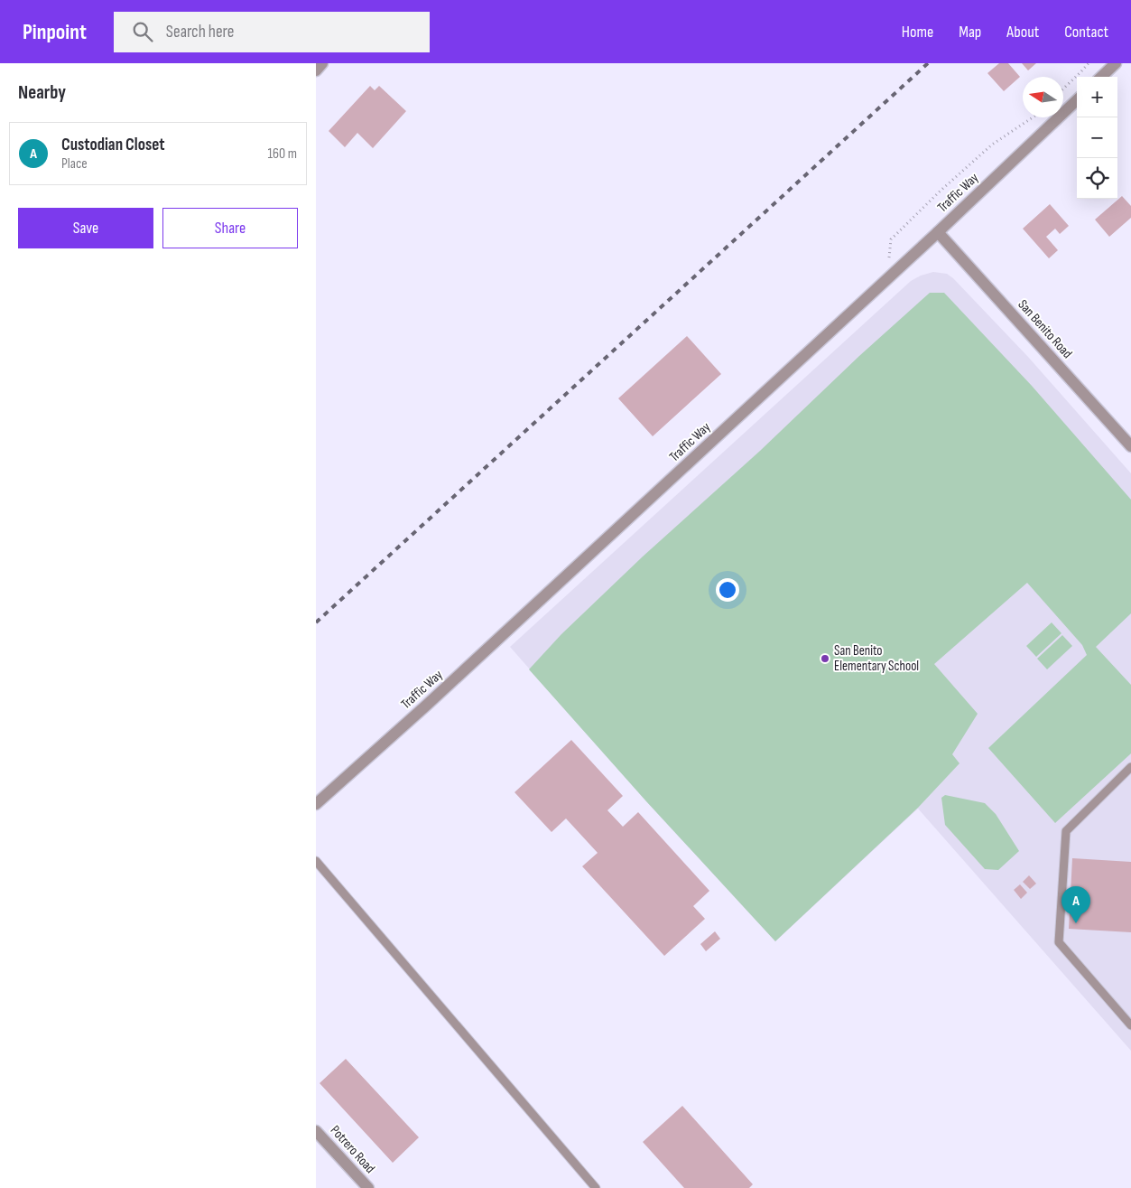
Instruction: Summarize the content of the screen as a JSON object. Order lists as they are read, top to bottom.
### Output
{
  "streets": {
    "street": ["Traffic Way", "San Benito Road", "Potrero Road"]
  },
  "crossings": [
    ["Traffic Way", "San Benito Road"]
  ],
  "places": ["San Benito Elementary School"],
  "north": "left",
  "page": {
    "header": "Pinpoint",
    "search": "Search here",
    "nav": [
      "Home",
      "Map",
      "About",
      "Contact"
    ],
    "heading": "Nearby",
    "map_buttons": ["+", "−"],
    "list": [
      {
        "mark": "A",
        "name": "Custodian Closet",
        "note": "Place",
        "value": "160 m"
      }
    ],
    "buttons": ["Save", "Share"],
    "pins": "A"
  }
}
